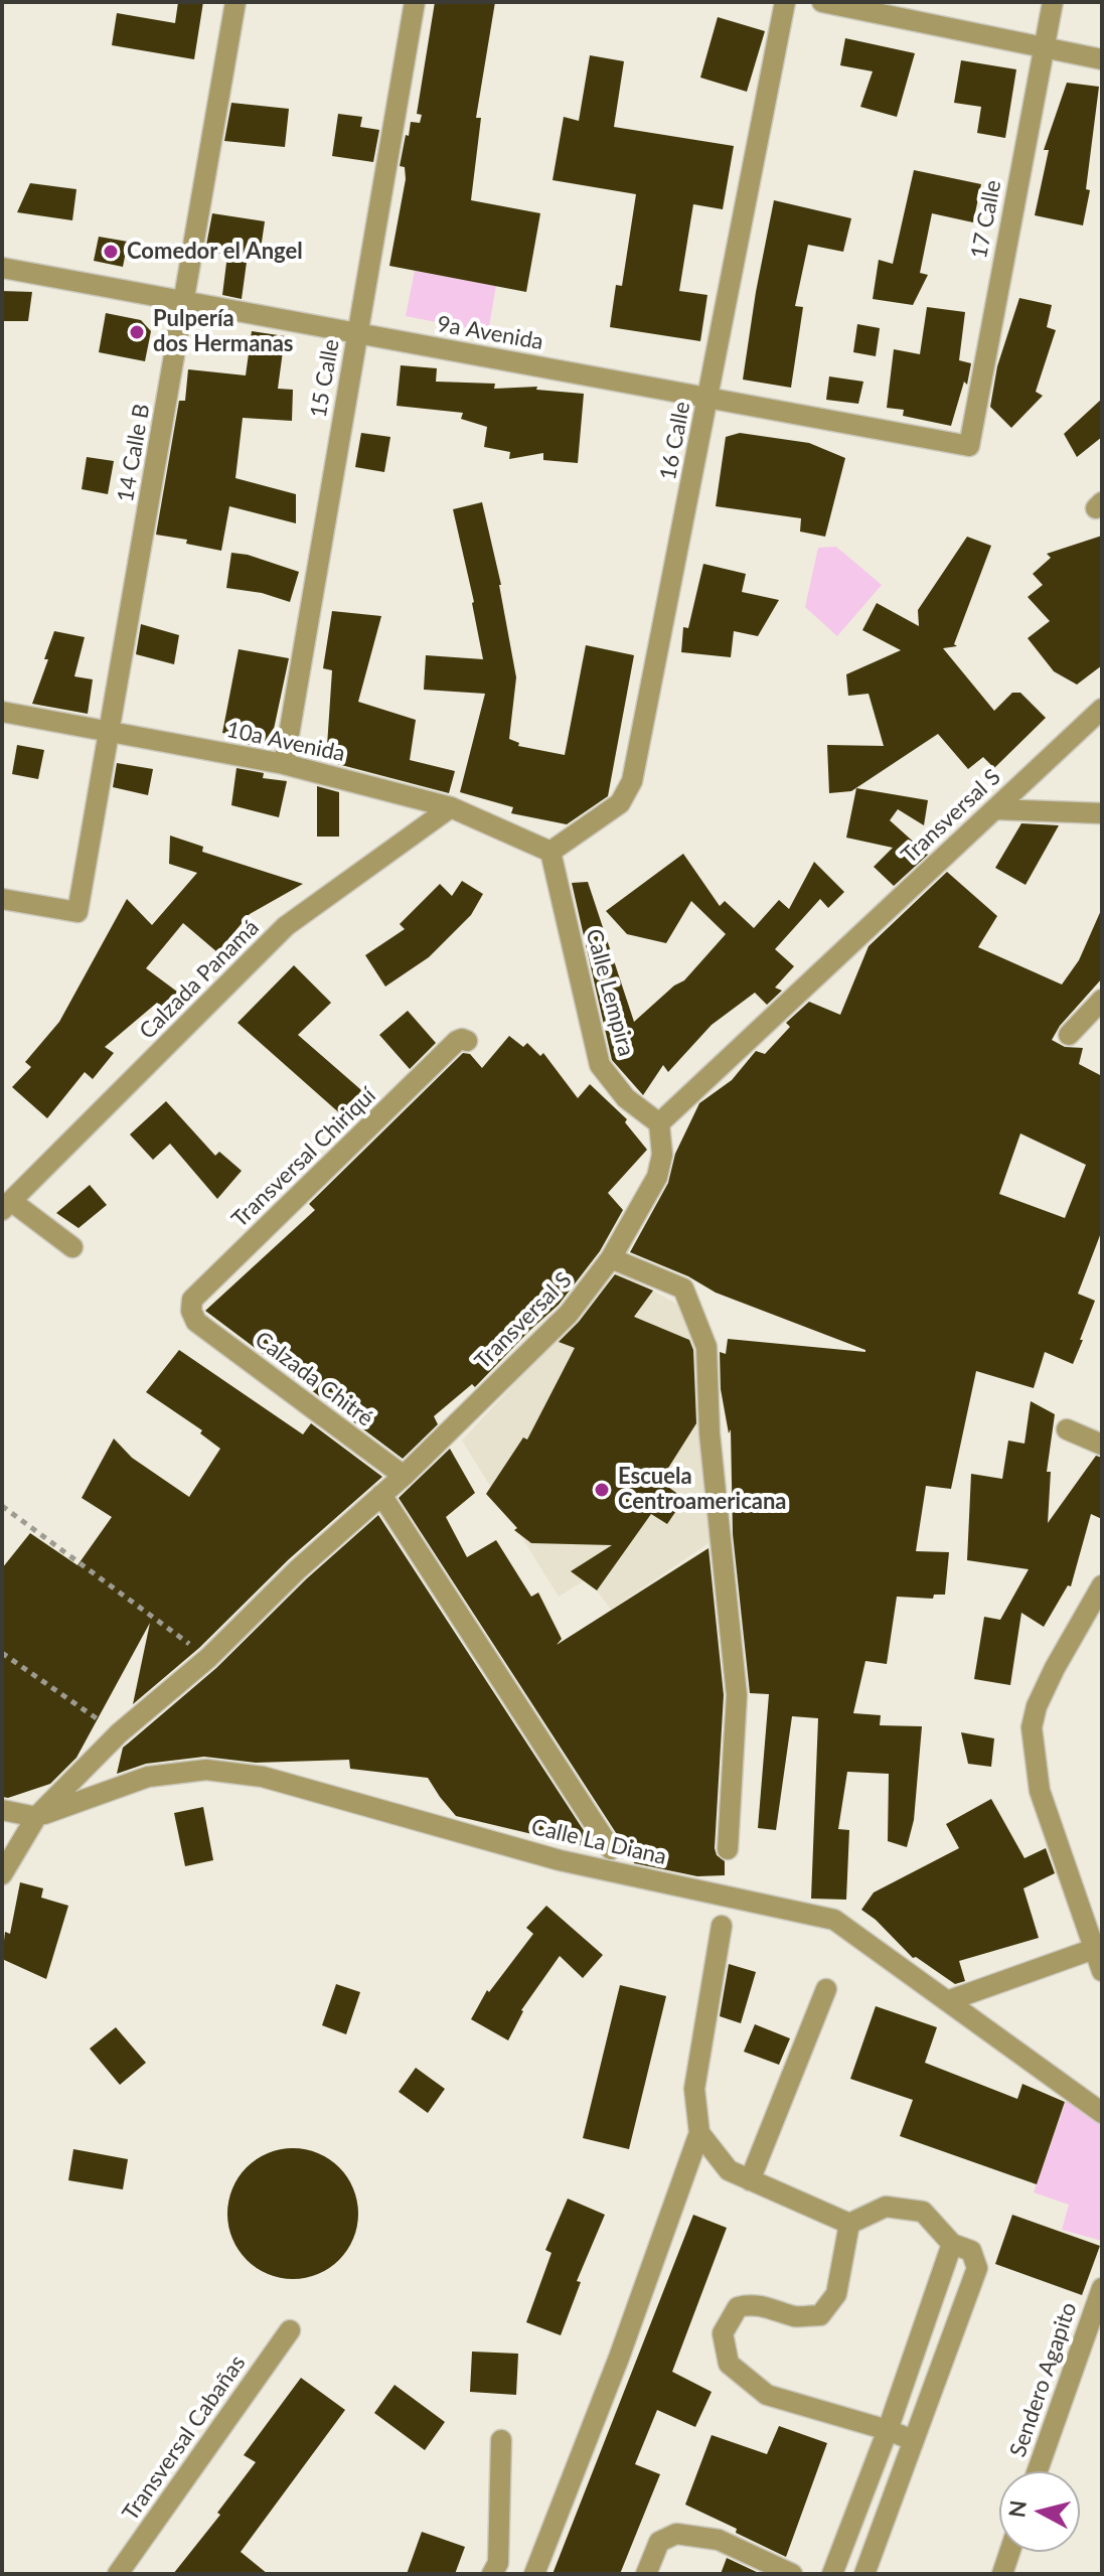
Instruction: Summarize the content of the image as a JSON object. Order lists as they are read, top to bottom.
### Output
{
  "streets": {
    "street": [
      "17 Calle",
      "9a Avenida",
      "15 Calle",
      "16 Calle",
      "14 Calle B",
      "10a Avenida",
      "Transversal S",
      "Calzada Panamá",
      "Calle Lempira",
      "Transversal Chiriquí",
      "Calzada Chitré",
      "Calle La Diana",
      "Sendero Agapito",
      "Transversal Cabañas"
    ]
  },
  "crossings": [
    ["17 Calle", "9a Avenida"],
    ["9a Avenida", "15 Calle"],
    ["9a Avenida", "16 Calle"],
    ["9a Avenida", "14 Calle B"],
    ["15 Calle", "10a Avenida"],
    ["16 Calle", "10a Avenida"],
    ["16 Calle", "Calle Lempira"],
    ["14 Calle B", "10a Avenida"],
    ["10a Avenida", "Calzada Panamá"],
    ["10a Avenida", "Calle Lempira"],
    ["Transversal S", "Calle Lempira"],
    ["Transversal S", "Calzada Chitré"],
    ["Transversal S", "Calle La Diana"],
    ["Transversal Chiriquí", "Calzada Chitré"]
  ],
  "places": ["Comedor el Angel", "Pulpería dos Hermanas", "Escuela Centroamericana"],
  "north": "left"
}
